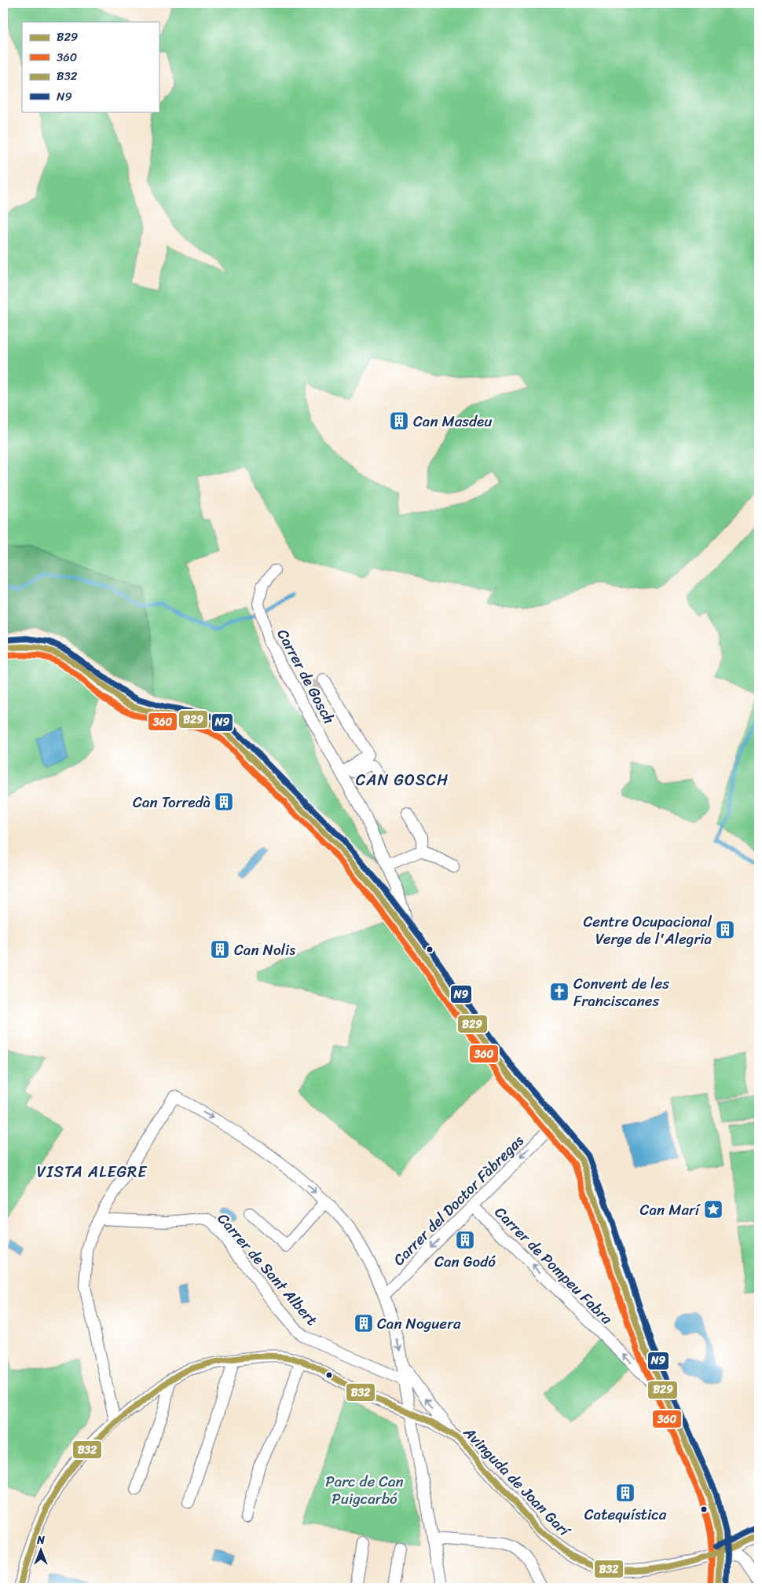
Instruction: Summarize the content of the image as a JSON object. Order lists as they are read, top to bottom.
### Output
{
  "streets": {
    "street": [
      "Carrer de Gosch",
      "Carrer del Doctor Fàbregas",
      "Carrer de Pompeu Fabra",
      "Carrer de Sant Albert",
      "Avinguda de Joan Garí"
    ]
  },
  "crossings": [
    ["Carrer del Doctor Fàbregas", "Carrer de Pompeu Fabra"]
  ],
  "one_way": ["Carrer del Doctor Fàbregas"],
  "districts": ["CAN GOSCH", "VISTA ALEGRE"],
  "parks": ["Parc de Can Puigcarbó"],
  "places": {
    "building": [
      "Can Masdeu",
      "Can Torredà",
      "Centre Ocupacional Verge de l'Alegria",
      "Can Nolis",
      "Can Godó",
      "Can Noguera",
      "Catequística"
    ],
    "church": ["Convent de les Franciscanes"],
    "place": ["Can Marí"]
  },
  "lines": [
    "transit line N9",
    "transit line B29",
    "transit line 360",
    "transit line B32"
  ],
  "legend": [
    "B29",
    "360",
    "B32",
    "N9"
  ],
  "north": "top"
}
